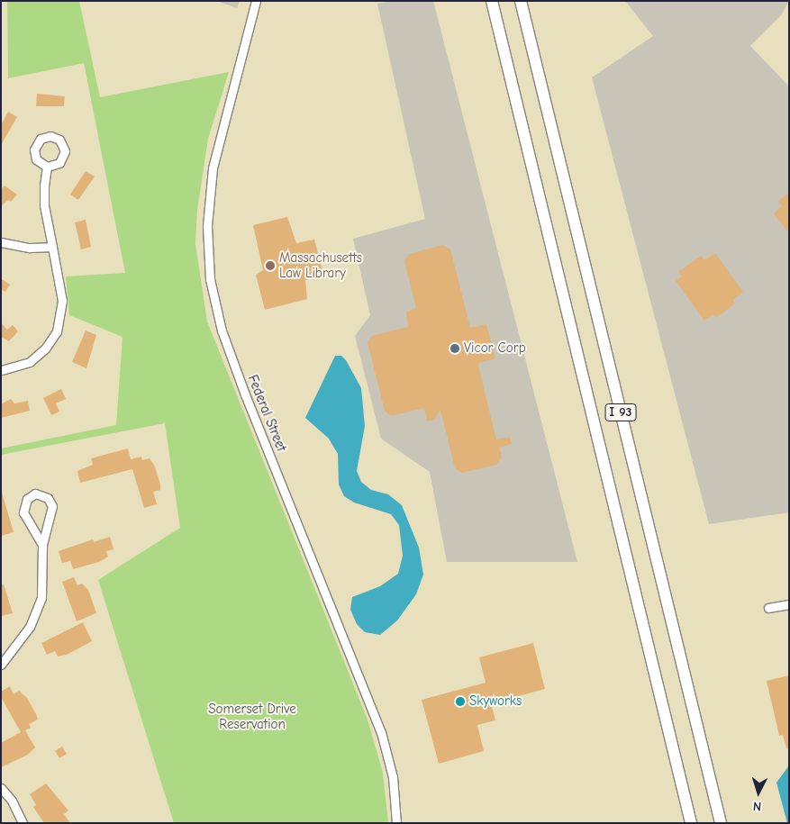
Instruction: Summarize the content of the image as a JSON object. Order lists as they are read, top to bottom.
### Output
{
  "streets": {
    "highway": ["I 93"],
    "street": ["Federal Street"]
  },
  "parks": ["Somerset Drive Reservation"],
  "places": ["Massachusetts Law Library", "Vicor Corp", "Skyworks"],
  "north": "bottom"
}
